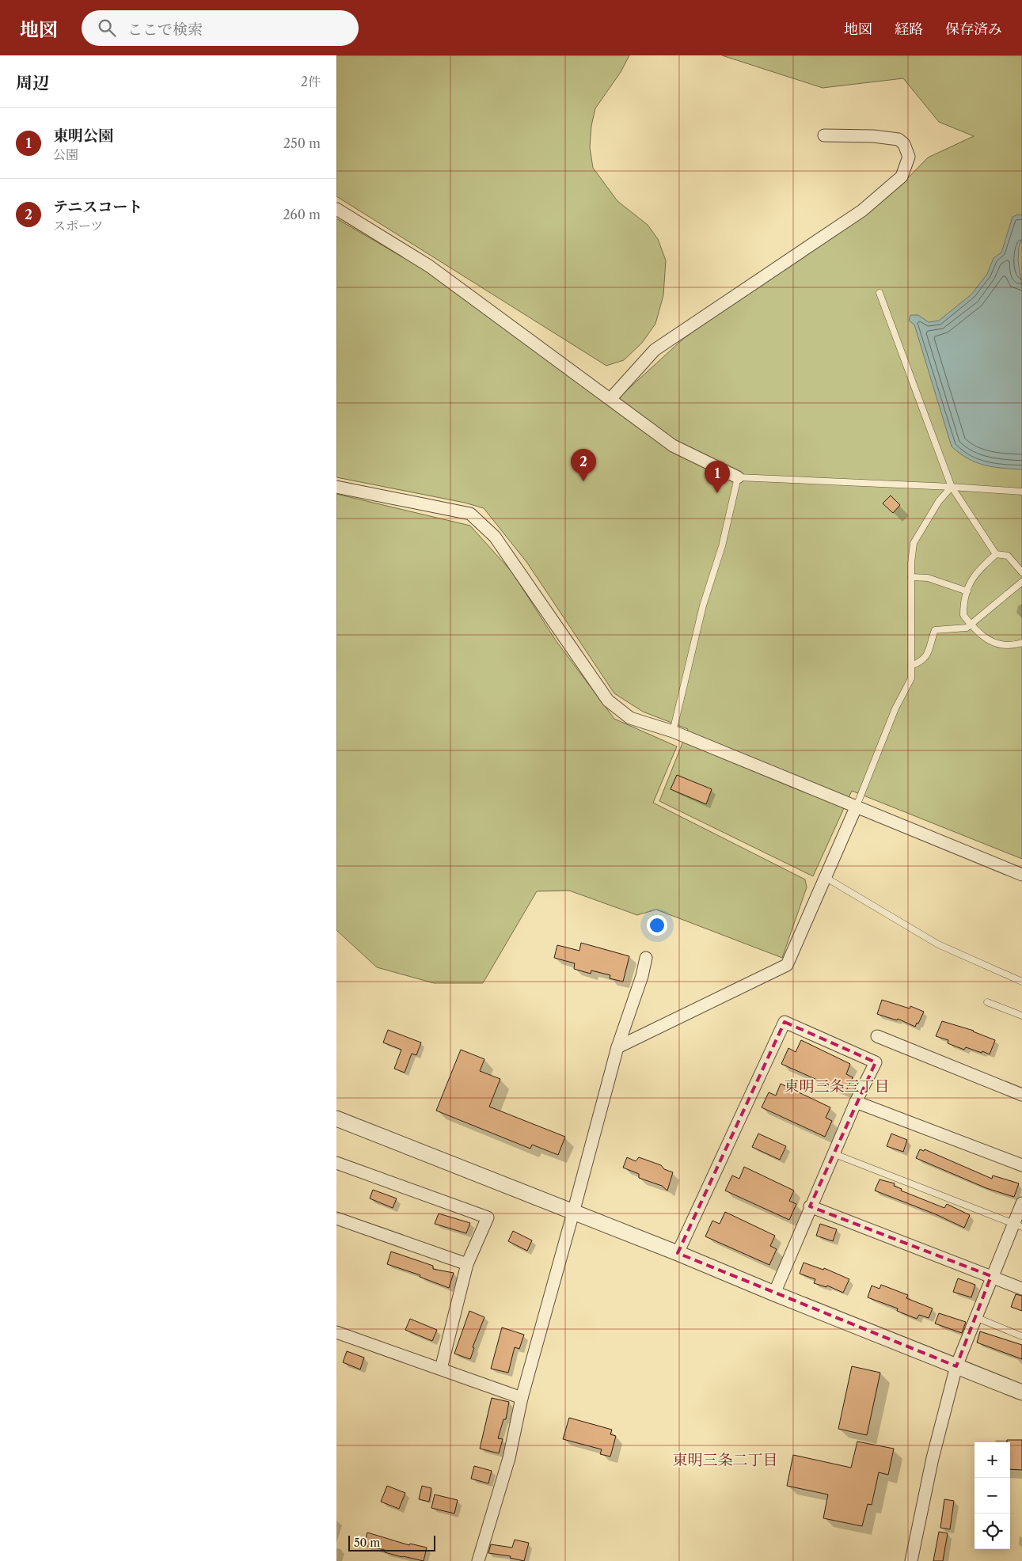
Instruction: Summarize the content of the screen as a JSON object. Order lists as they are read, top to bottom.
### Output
{
  "districts": ["東明三条三丁目", "東明三条二丁目"],
  "scale_bar": "50 m",
  "page": {
    "header": "地図",
    "search": "ここで検索",
    "nav": ["地図", "経路", "保存済み"],
    "heading": ["周辺", "2件"],
    "list": [
      {
        "mark": "1",
        "name": "東明公園",
        "note": "公園",
        "value": "250 m"
      },
      {
        "mark": "2",
        "name": "テニスコート",
        "note": "スポーツ",
        "value": "260 m"
      }
    ],
    "pins": ["2", "1"],
    "map_buttons": ["+", "−"],
    "scale": "50 m"
  }
}
